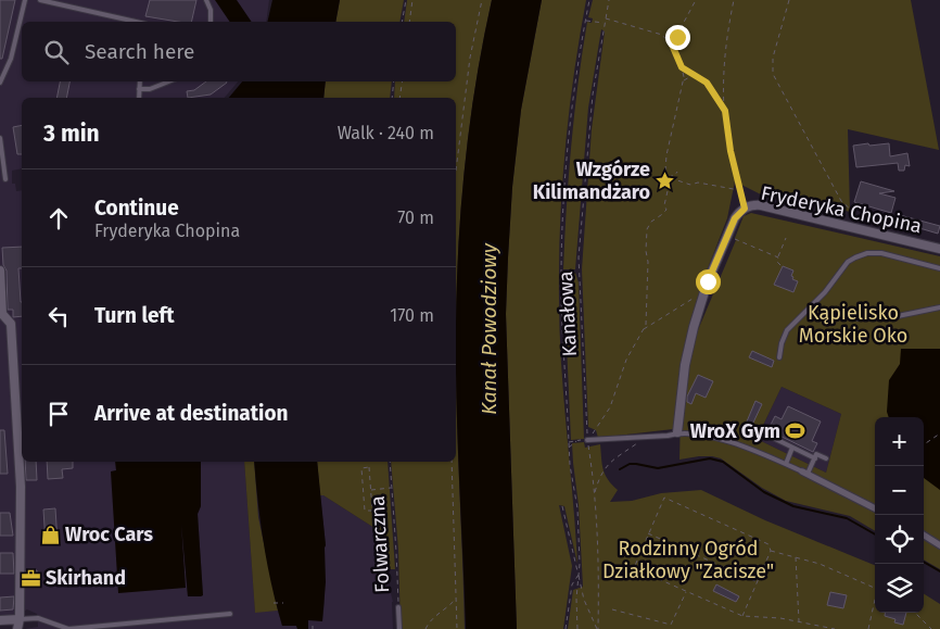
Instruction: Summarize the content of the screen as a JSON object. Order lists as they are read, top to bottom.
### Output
{
  "streets": {
    "street": ["Fryderyka Chopina"],
    "lane": ["Folwarczna"],
    "path": ["Kanałowa"]
  },
  "water": ["Kanał Powodziowy"],
  "parks": ["Kąpielisko Morskie Oko", "Rodzinny Ogród Działkowy \"Zacisze\""],
  "places": {
    "place": ["Wzgórze Kilimandżaro"],
    "sports": ["WroX Gym"],
    "shop": ["Wroc Cars"],
    "office": ["Skirhand"]
  },
  "page": {
    "search": "Search here",
    "heading": ["3 min", "Walk · 240 m"],
    "list": [
      ["Continue", "Fryderyka Chopina", "70 m"],
      ["Turn left", "170 m"],
      "Arrive at destination"
    ],
    "map_buttons": ["+", "−"]
  }
}
